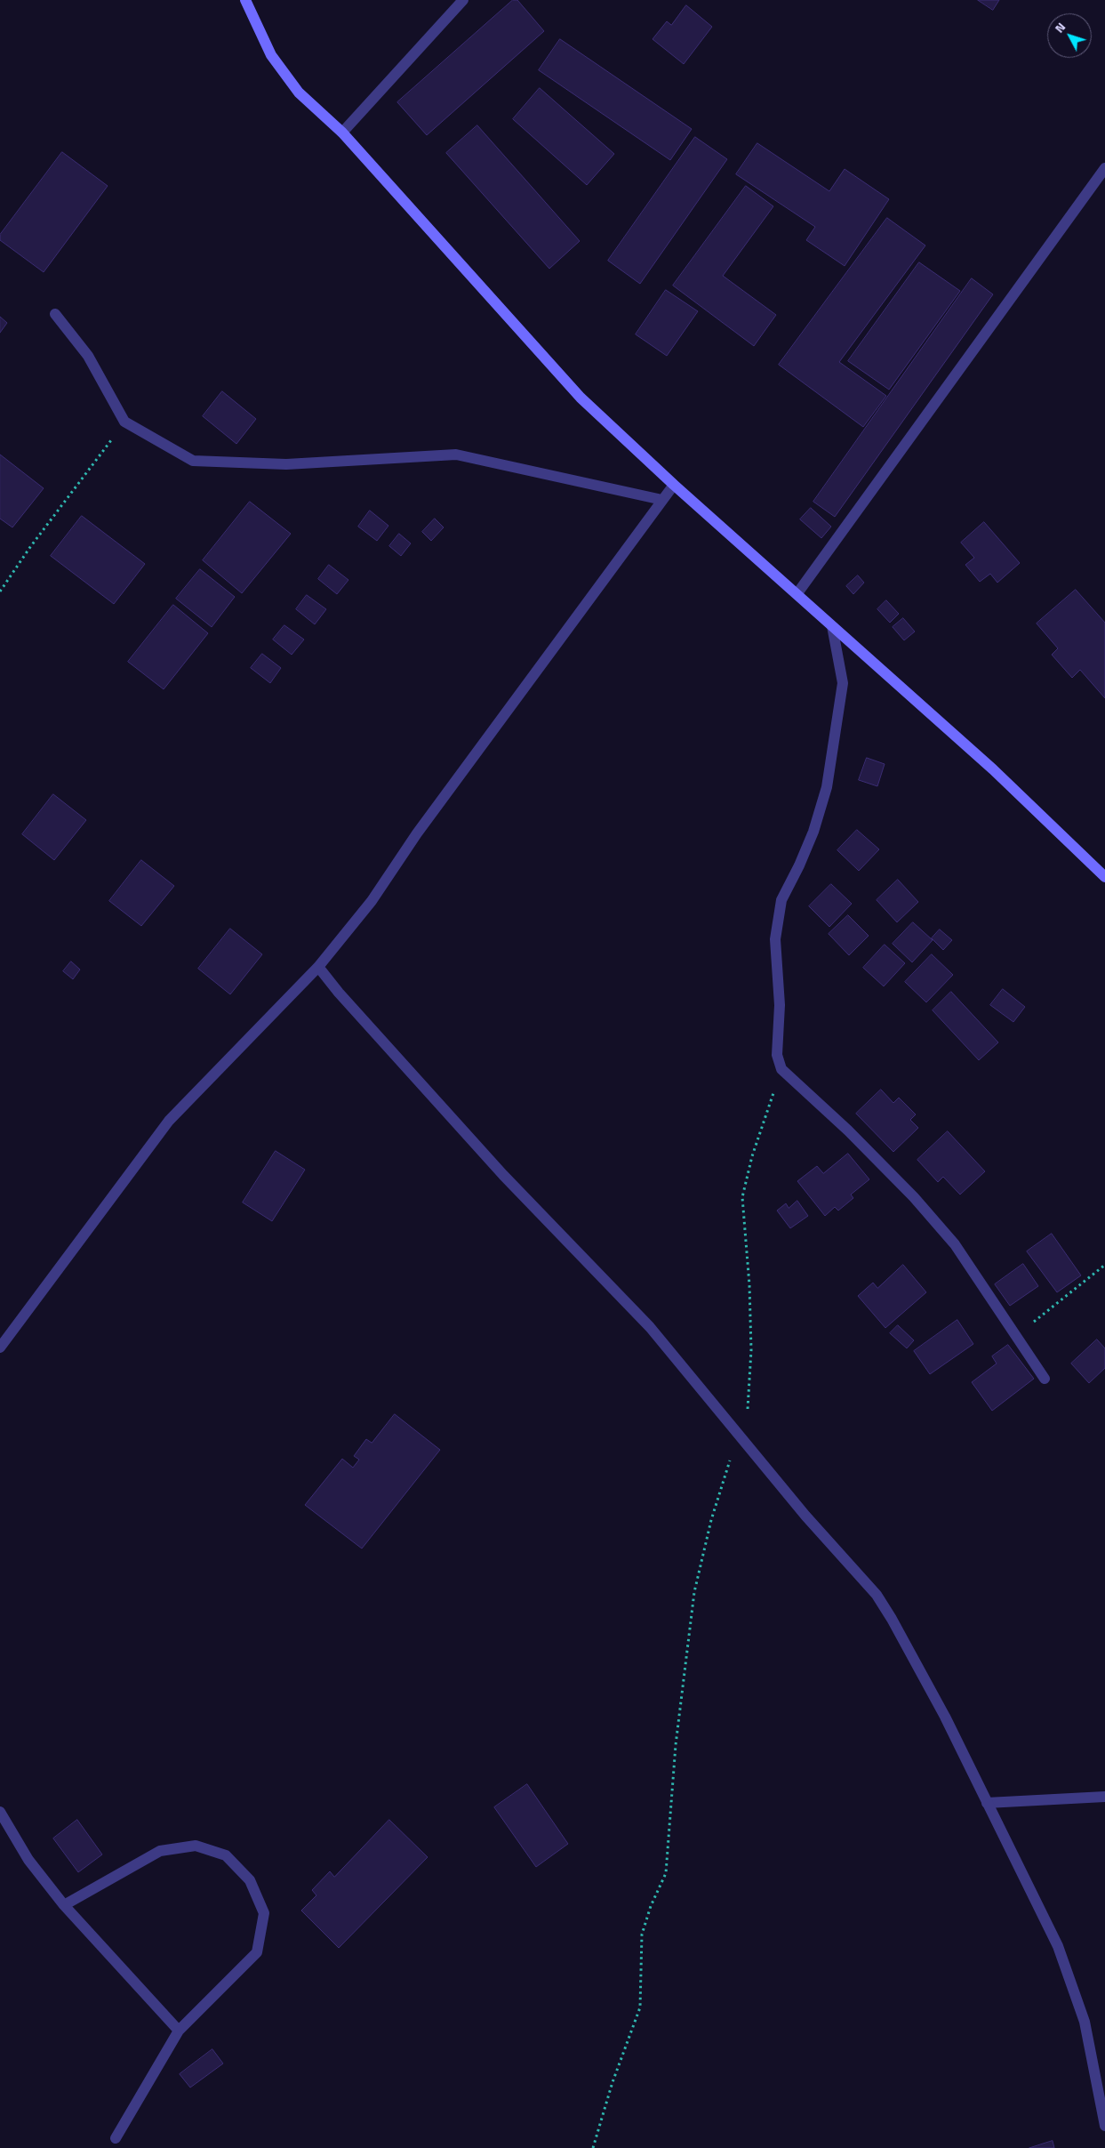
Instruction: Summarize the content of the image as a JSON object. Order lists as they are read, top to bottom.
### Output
{
  "north": "top left"
}
